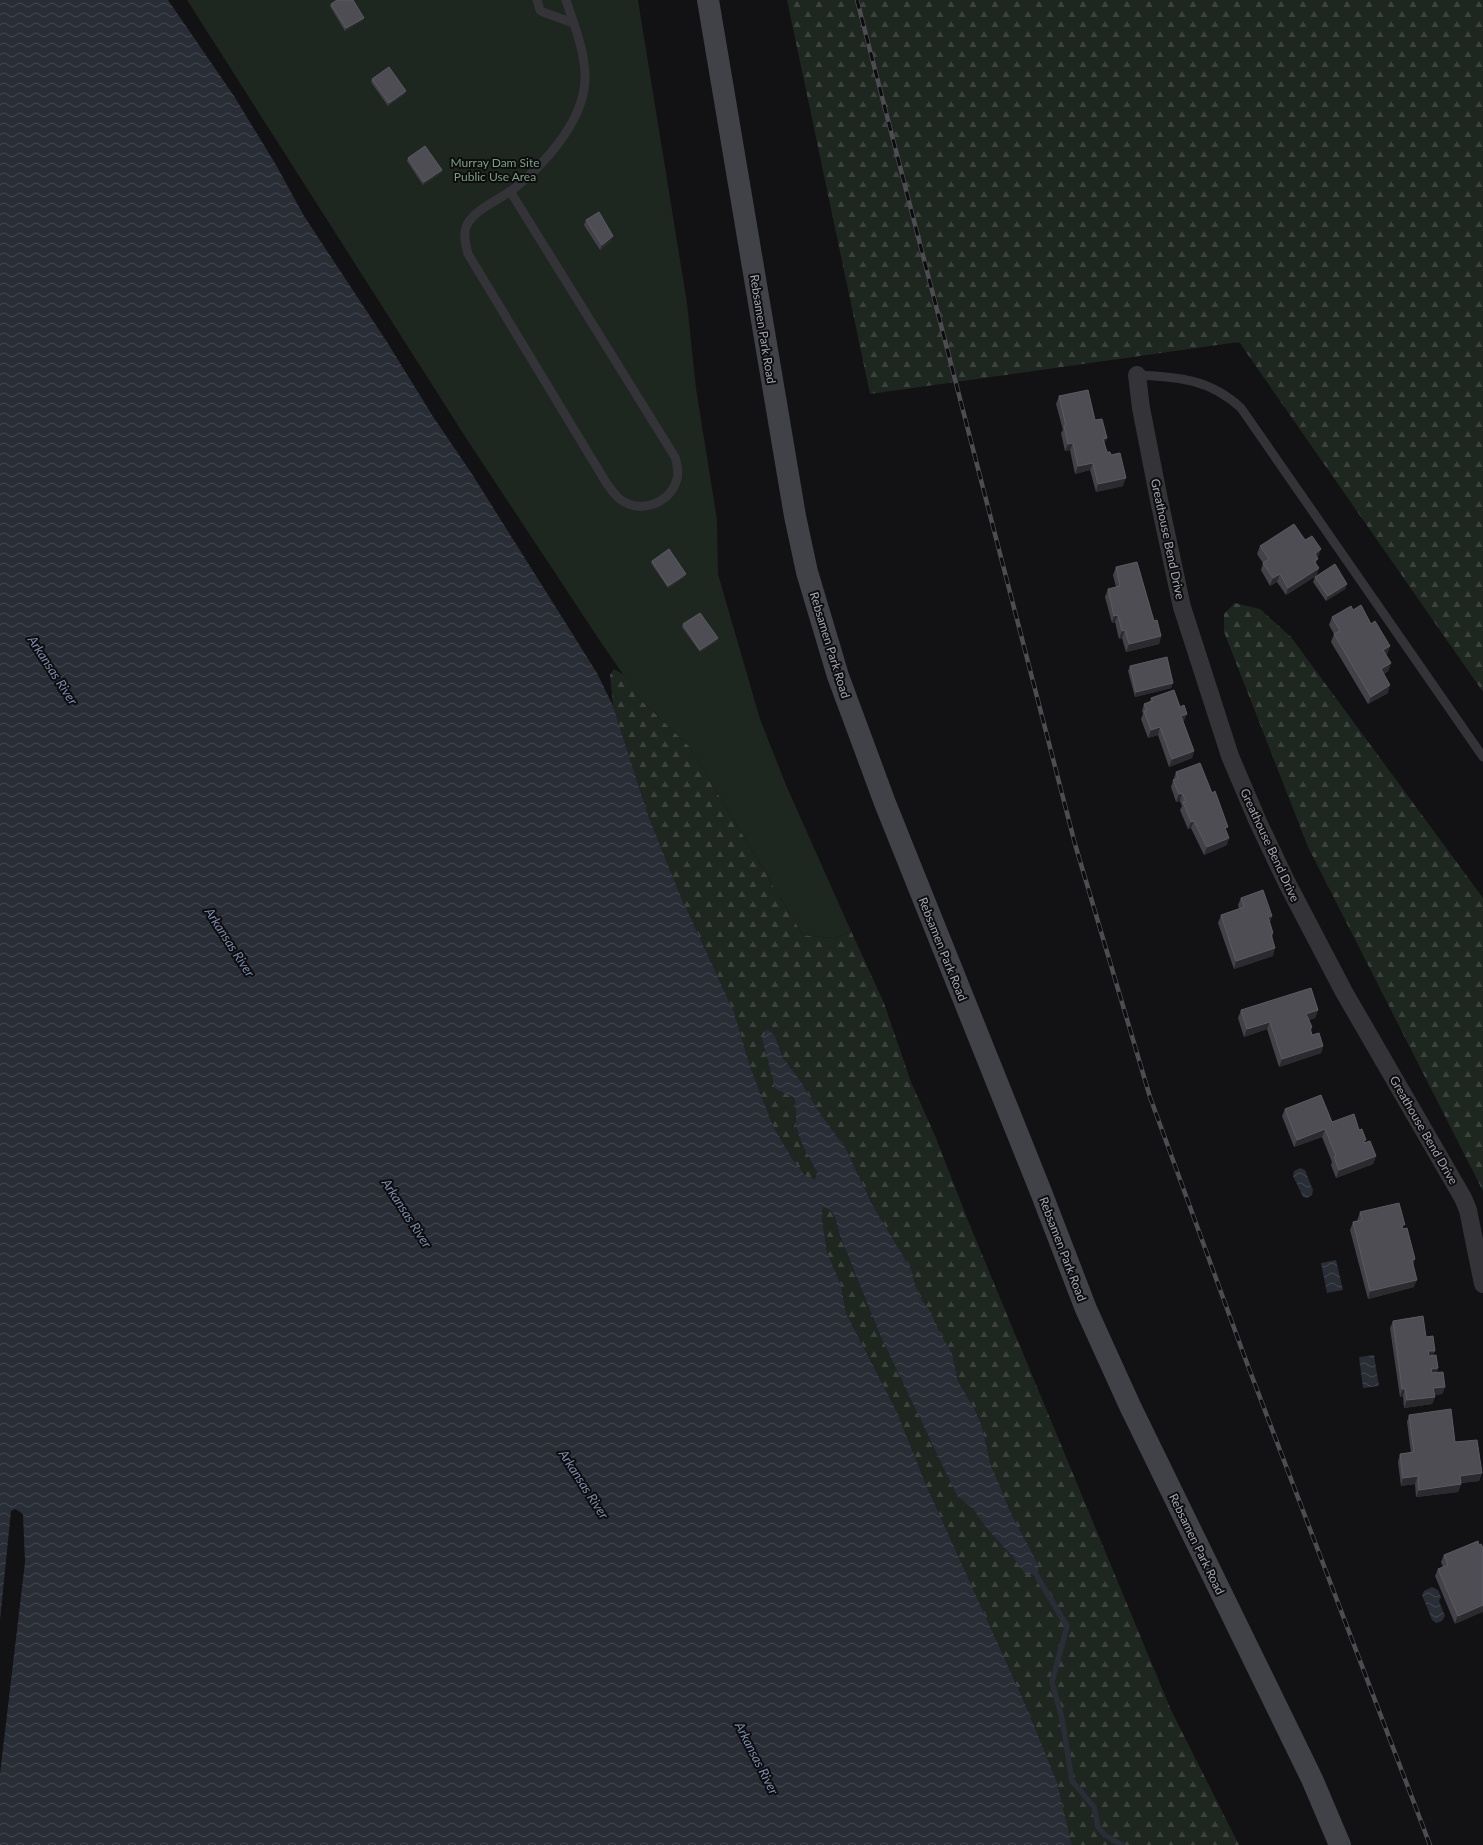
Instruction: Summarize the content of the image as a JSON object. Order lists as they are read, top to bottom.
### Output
{
  "streets": {
    "street": ["Rebsamen Park Road", "Greathouse Bend Drive"]
  },
  "water": ["Arkansas River"],
  "parks": ["Murray Dam Site Public Use Area"]
}
